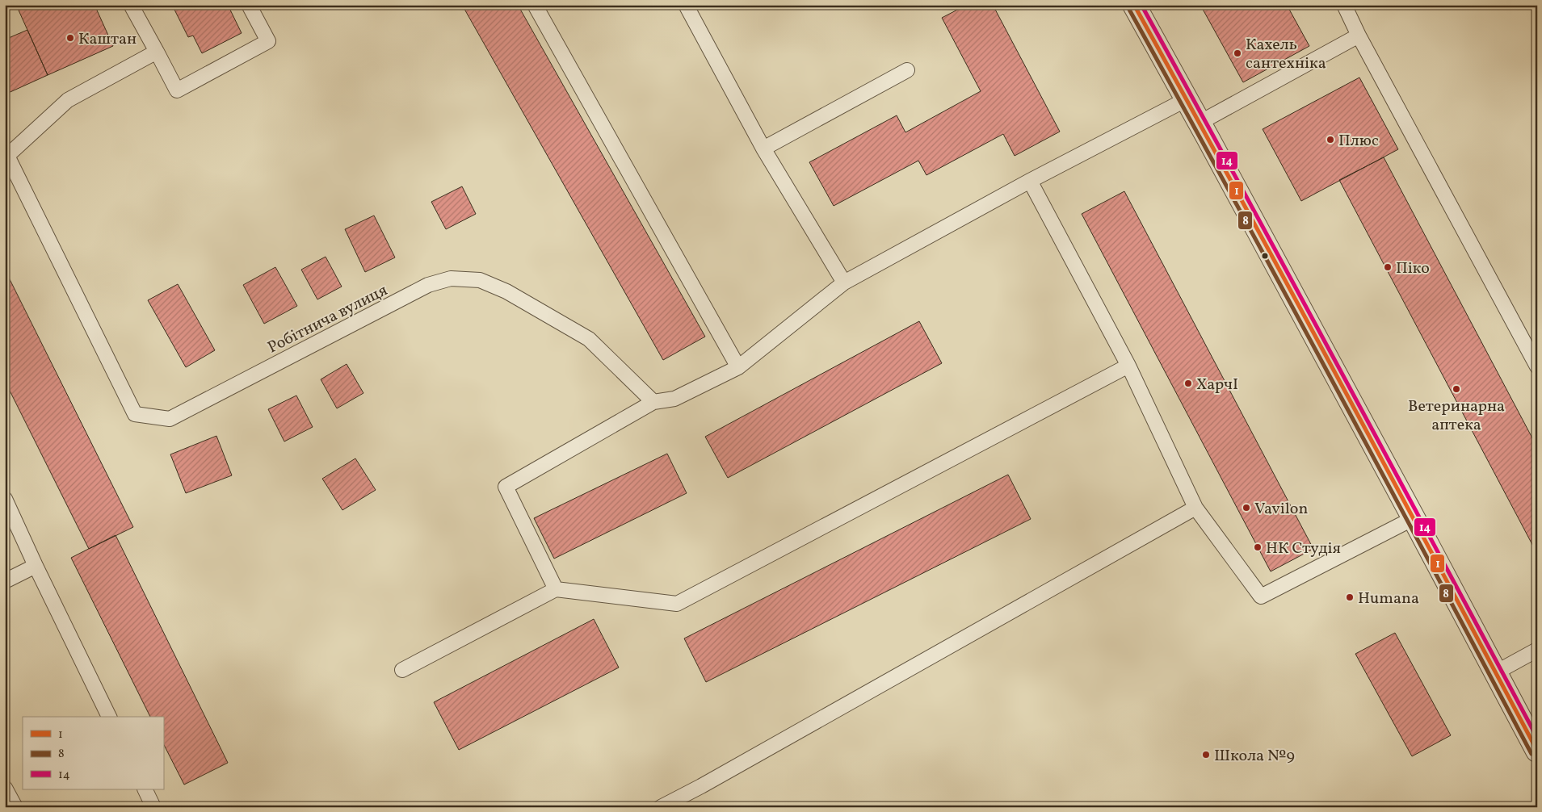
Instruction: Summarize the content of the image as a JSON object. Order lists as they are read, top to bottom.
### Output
{
  "streets": {
    "lane": ["Робітнича вулиця"]
  },
  "places": [
    "Каштан",
    "Кахель сантехніка",
    "Плюс",
    "Піко",
    "ХарчI",
    "Ветеринарна аптека",
    "Vavilon",
    "НК Студія",
    "Humana",
    "Школа №9"
  ],
  "lines": ["transit line 1", "transit line 14", "transit line 8"],
  "legend": ["1", "8", "14"]
}
